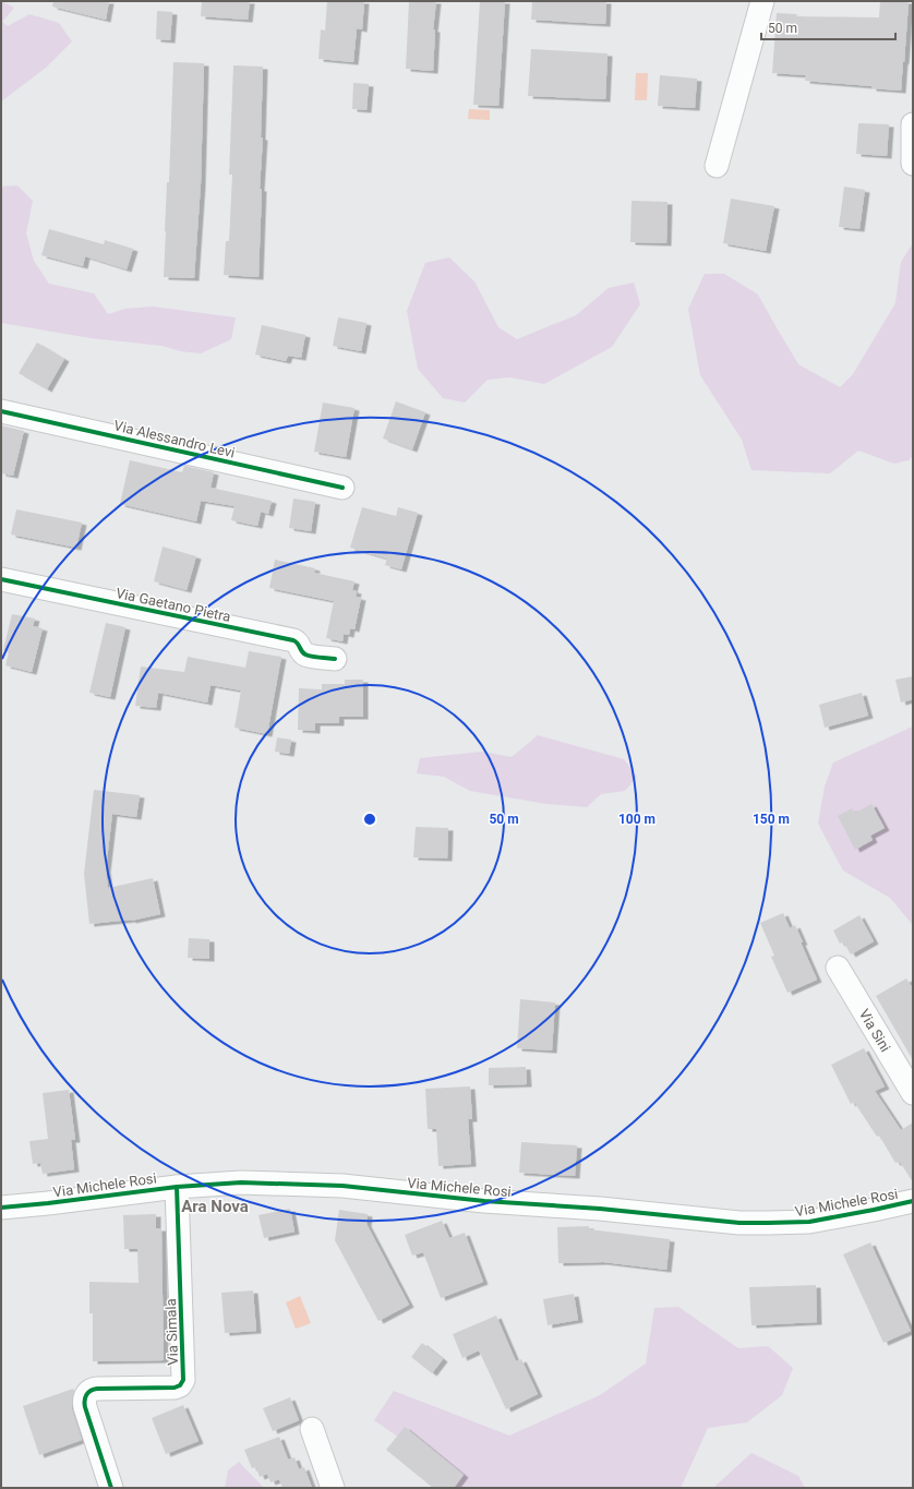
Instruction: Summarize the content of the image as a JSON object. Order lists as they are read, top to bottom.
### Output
{
  "streets": {
    "street": [
      "Via Alessandro Levi",
      "Via Gaetano Pietra",
      "Via Sini",
      "Via Michele Rosi",
      "Via Simala"
    ]
  },
  "crossings": [
    ["Via Michele Rosi", "Via Simala"]
  ],
  "districts": ["Ara Nova"],
  "scale_bar": "50 m",
  "rings": ["50 m", "100 m", "150 m"]
}
